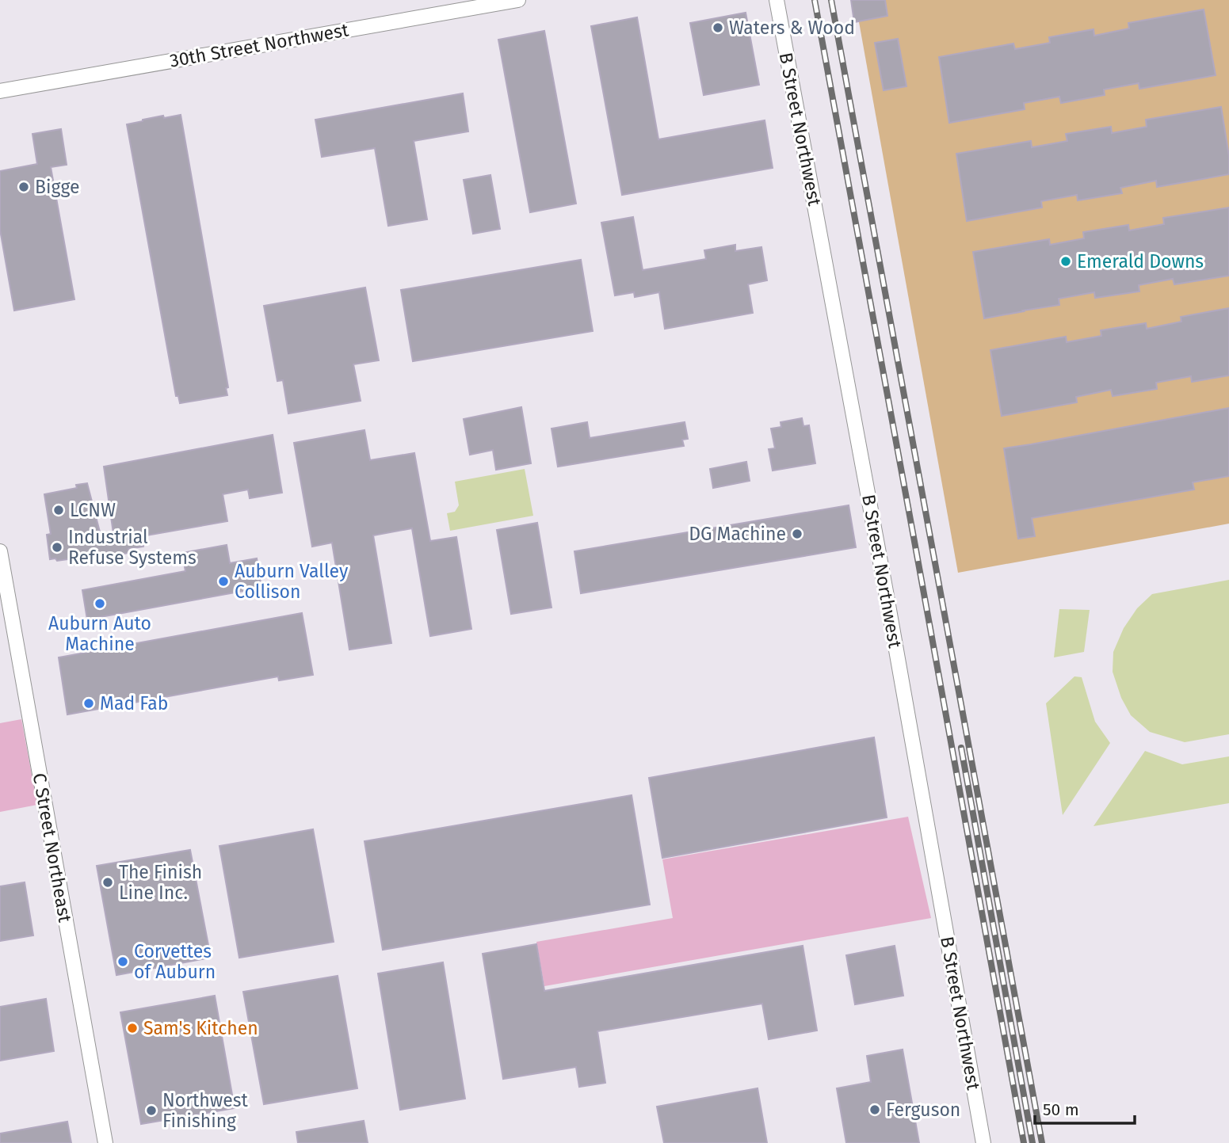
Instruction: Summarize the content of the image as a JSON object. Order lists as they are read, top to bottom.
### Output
{
  "streets": {
    "street": ["30th Street Northwest", "B Street Northwest", "C Street Northeast"]
  },
  "places": [
    "Waters & Wood",
    "Bigge",
    "Emerald Downs",
    "LCNW",
    "DG Machine",
    "Industrial Refuse Systems",
    "Auburn Valley Collison",
    "Auburn Auto Machine",
    "Mad Fab",
    "The Finish Line Inc.",
    "Corvettes of Auburn",
    "Sam's Kitchen",
    "Ferguson",
    "Northwest Finishing"
  ],
  "scale_bar": "50 m"
}
